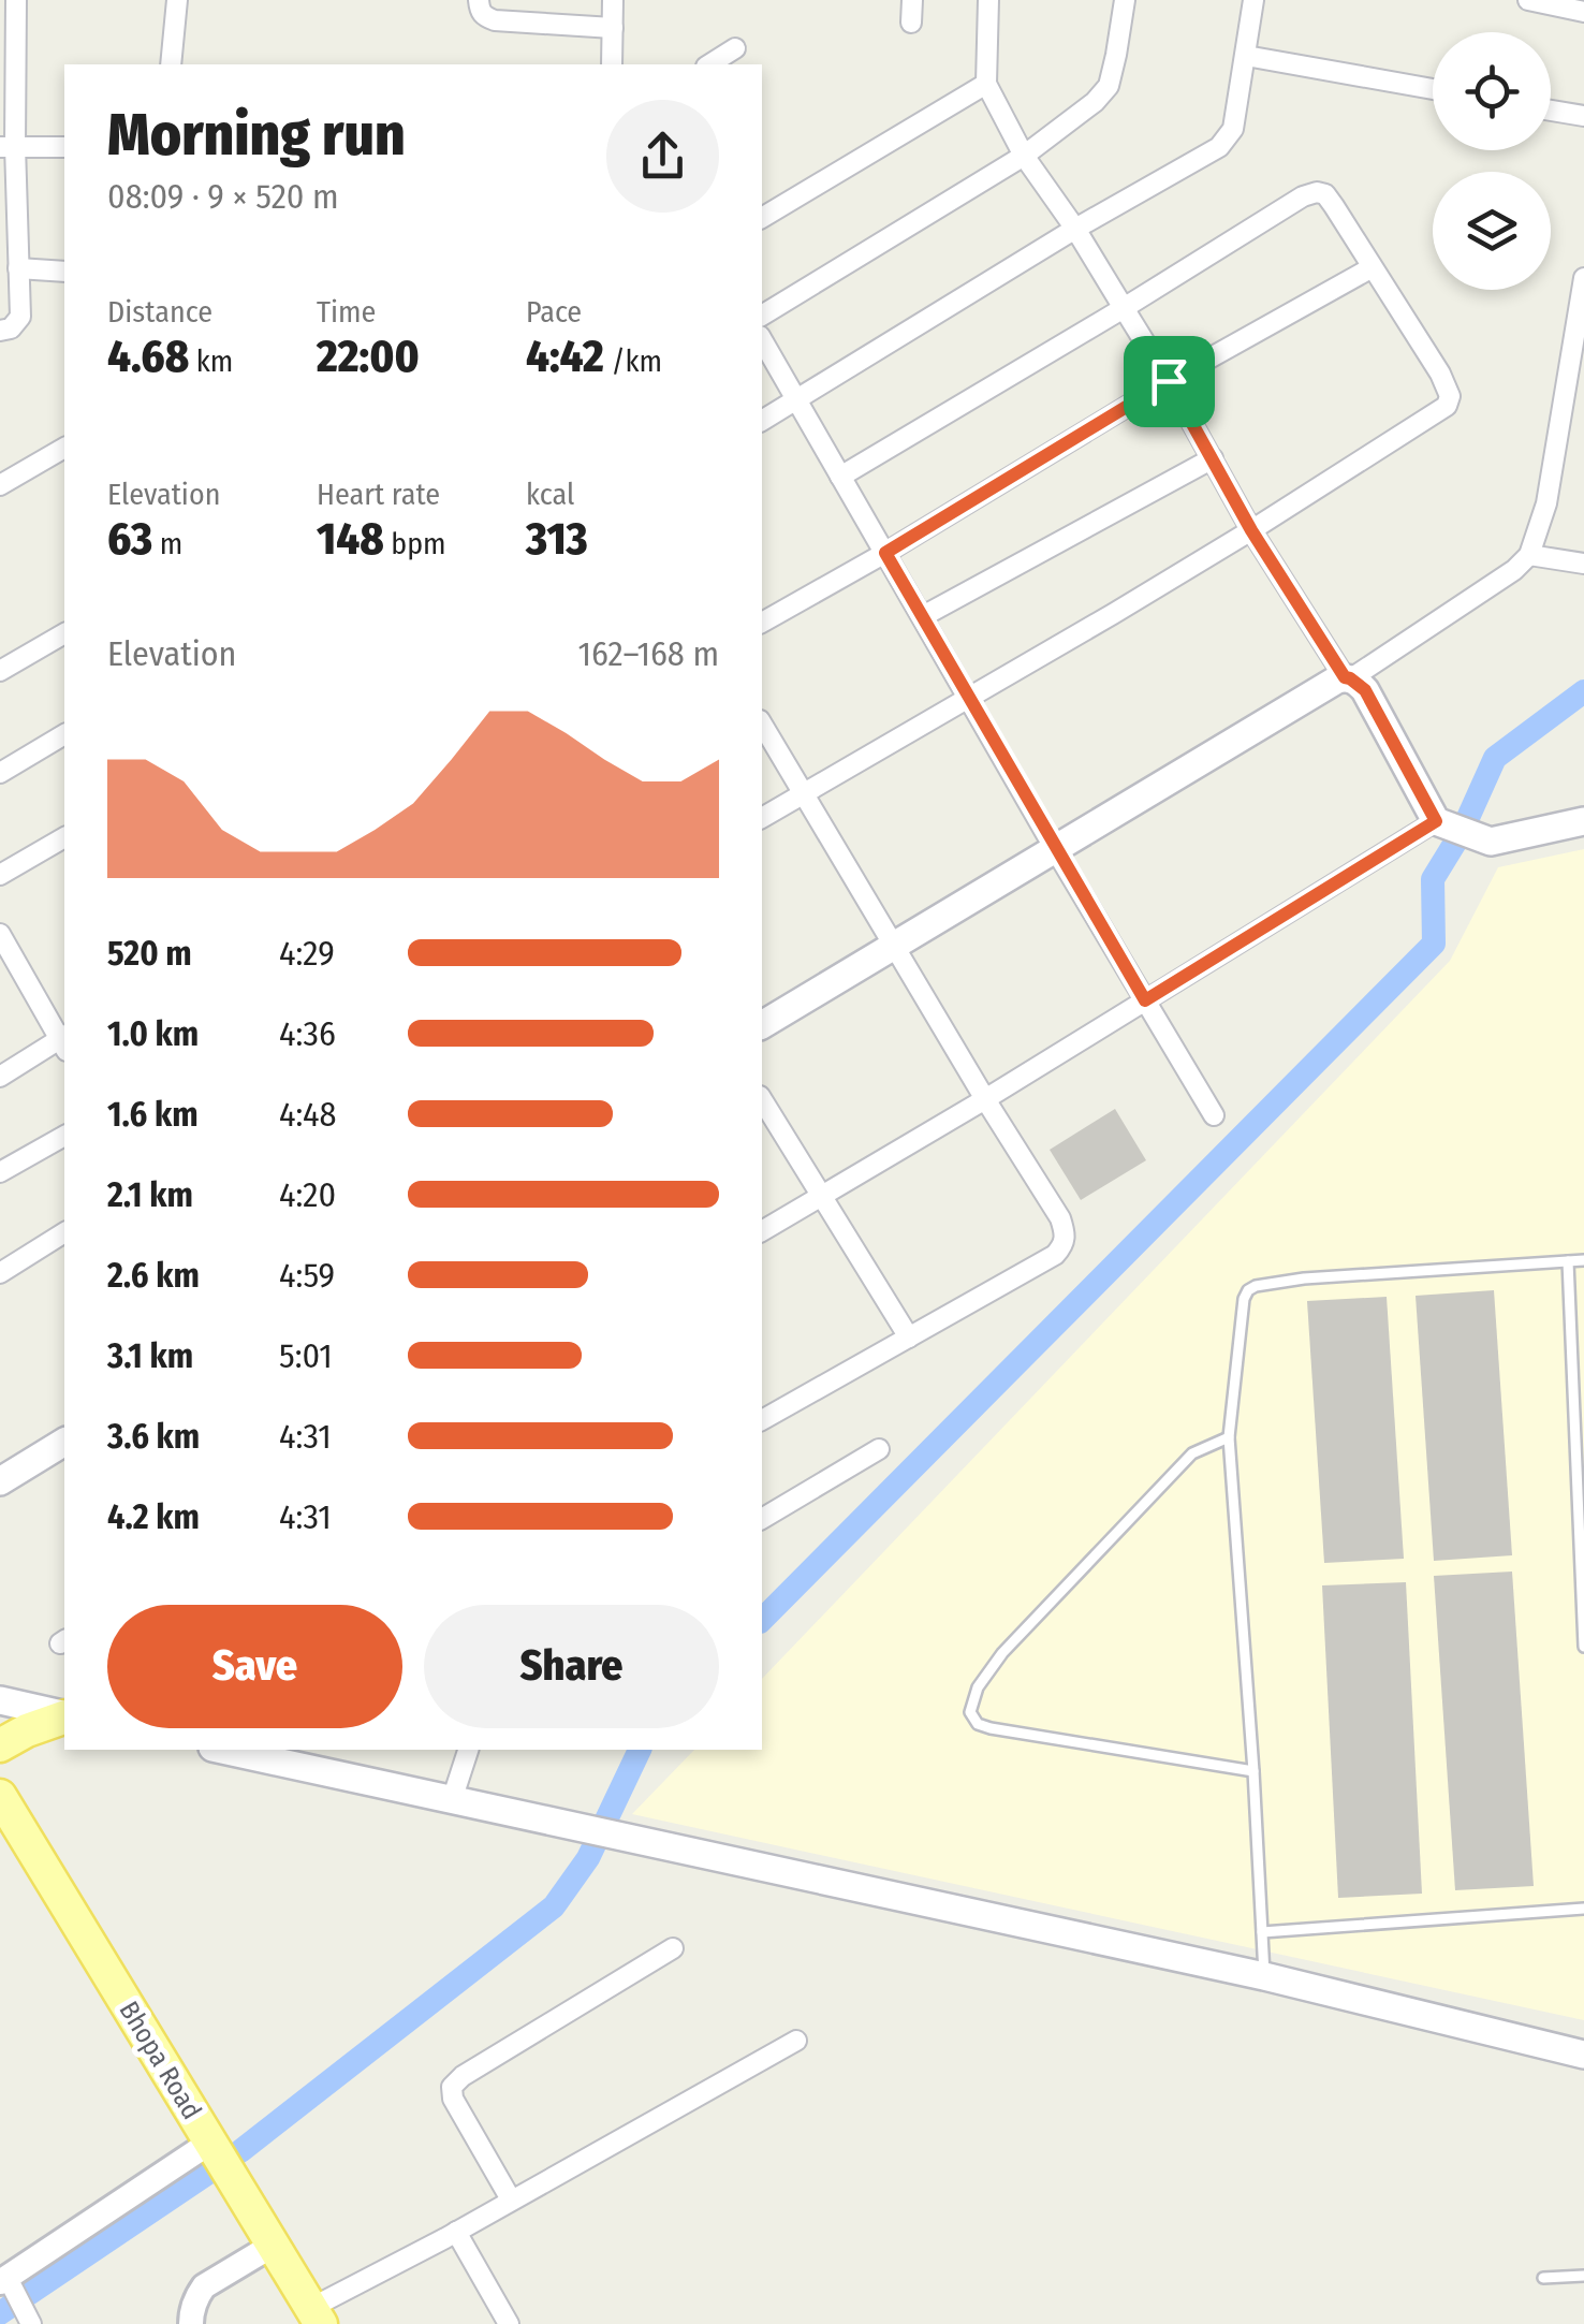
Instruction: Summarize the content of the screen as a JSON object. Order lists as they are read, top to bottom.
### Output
{
  "streets": {
    "main road": ["Bhopa Road"]
  },
  "page": {
    "heading": ["Morning run", "08:09 · 9 × 520 m"],
    "stats": [
      ["Distance", "4.68 km"],
      ["Time", "22:00"],
      ["Pace", "4:42 /km"],
      ["Elevation", "63 m"],
      ["Heart rate", "148 bpm"],
      ["kcal", "313"]
    ],
    "chart": ["Elevation", "162–168 m"],
    "list": [
      {
        "name": "520 m",
        "note": "4:29"
      },
      {
        "name": "1.0 km",
        "note": "4:36"
      },
      {
        "name": "1.6 km",
        "note": "4:48"
      },
      {
        "name": "2.1 km",
        "note": "4:20"
      },
      {
        "name": "2.6 km",
        "note": "4:59"
      },
      {
        "name": "3.1 km",
        "note": "5:01"
      },
      {
        "name": "3.6 km",
        "note": "4:31"
      },
      {
        "name": "4.2 km",
        "note": "4:31"
      }
    ],
    "buttons": ["Save", "Share"]
  }
}
